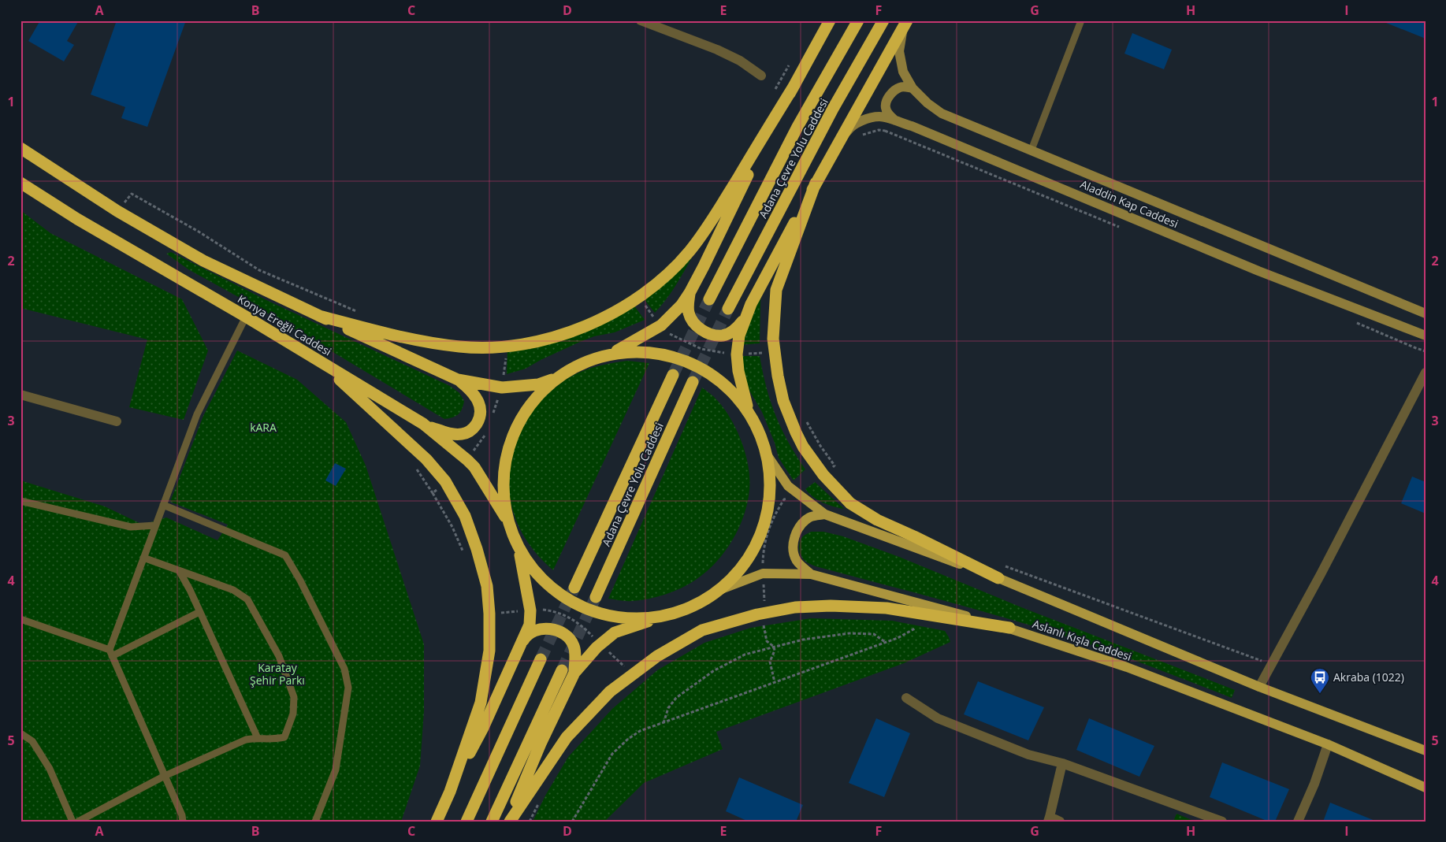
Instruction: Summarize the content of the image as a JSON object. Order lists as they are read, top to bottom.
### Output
{
  "streets": {
    "highway": ["Adana Çevre Yolu Caddesi", "Konya Ereğli Caddesi"],
    "main road": ["Aslanlı Kışla Caddesi"],
    "street": ["Aladdin Kap Caddesi"]
  },
  "parks": ["kARA", "Karatay Şehir Parkı"],
  "places": {
    "bus stop": ["Akraba (1022)"]
  },
  "grid": {
    "columns": [
      "A",
      "B",
      "C",
      "D",
      "E",
      "F",
      "G",
      "H",
      "I"
    ],
    "rows": [
      "1",
      "2",
      "3",
      "4",
      "5"
    ]
  }
}
